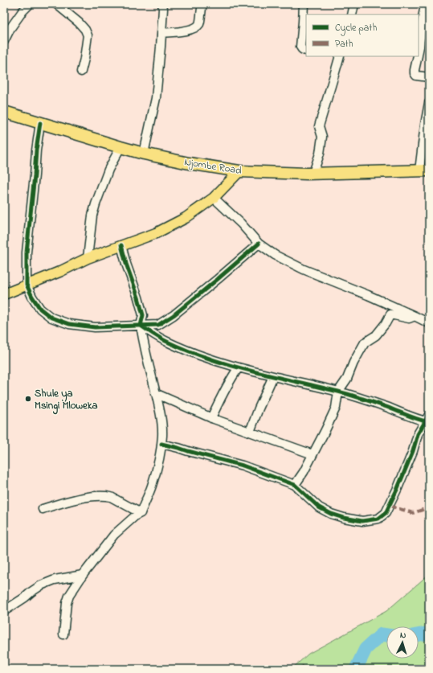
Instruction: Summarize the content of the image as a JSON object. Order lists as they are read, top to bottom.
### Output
{
  "streets": {
    "highway": ["Njombe Road"]
  },
  "places": ["Shule ya Msingi Mloweka"],
  "legend": ["Cycle path", "Path"],
  "north": "top"
}
